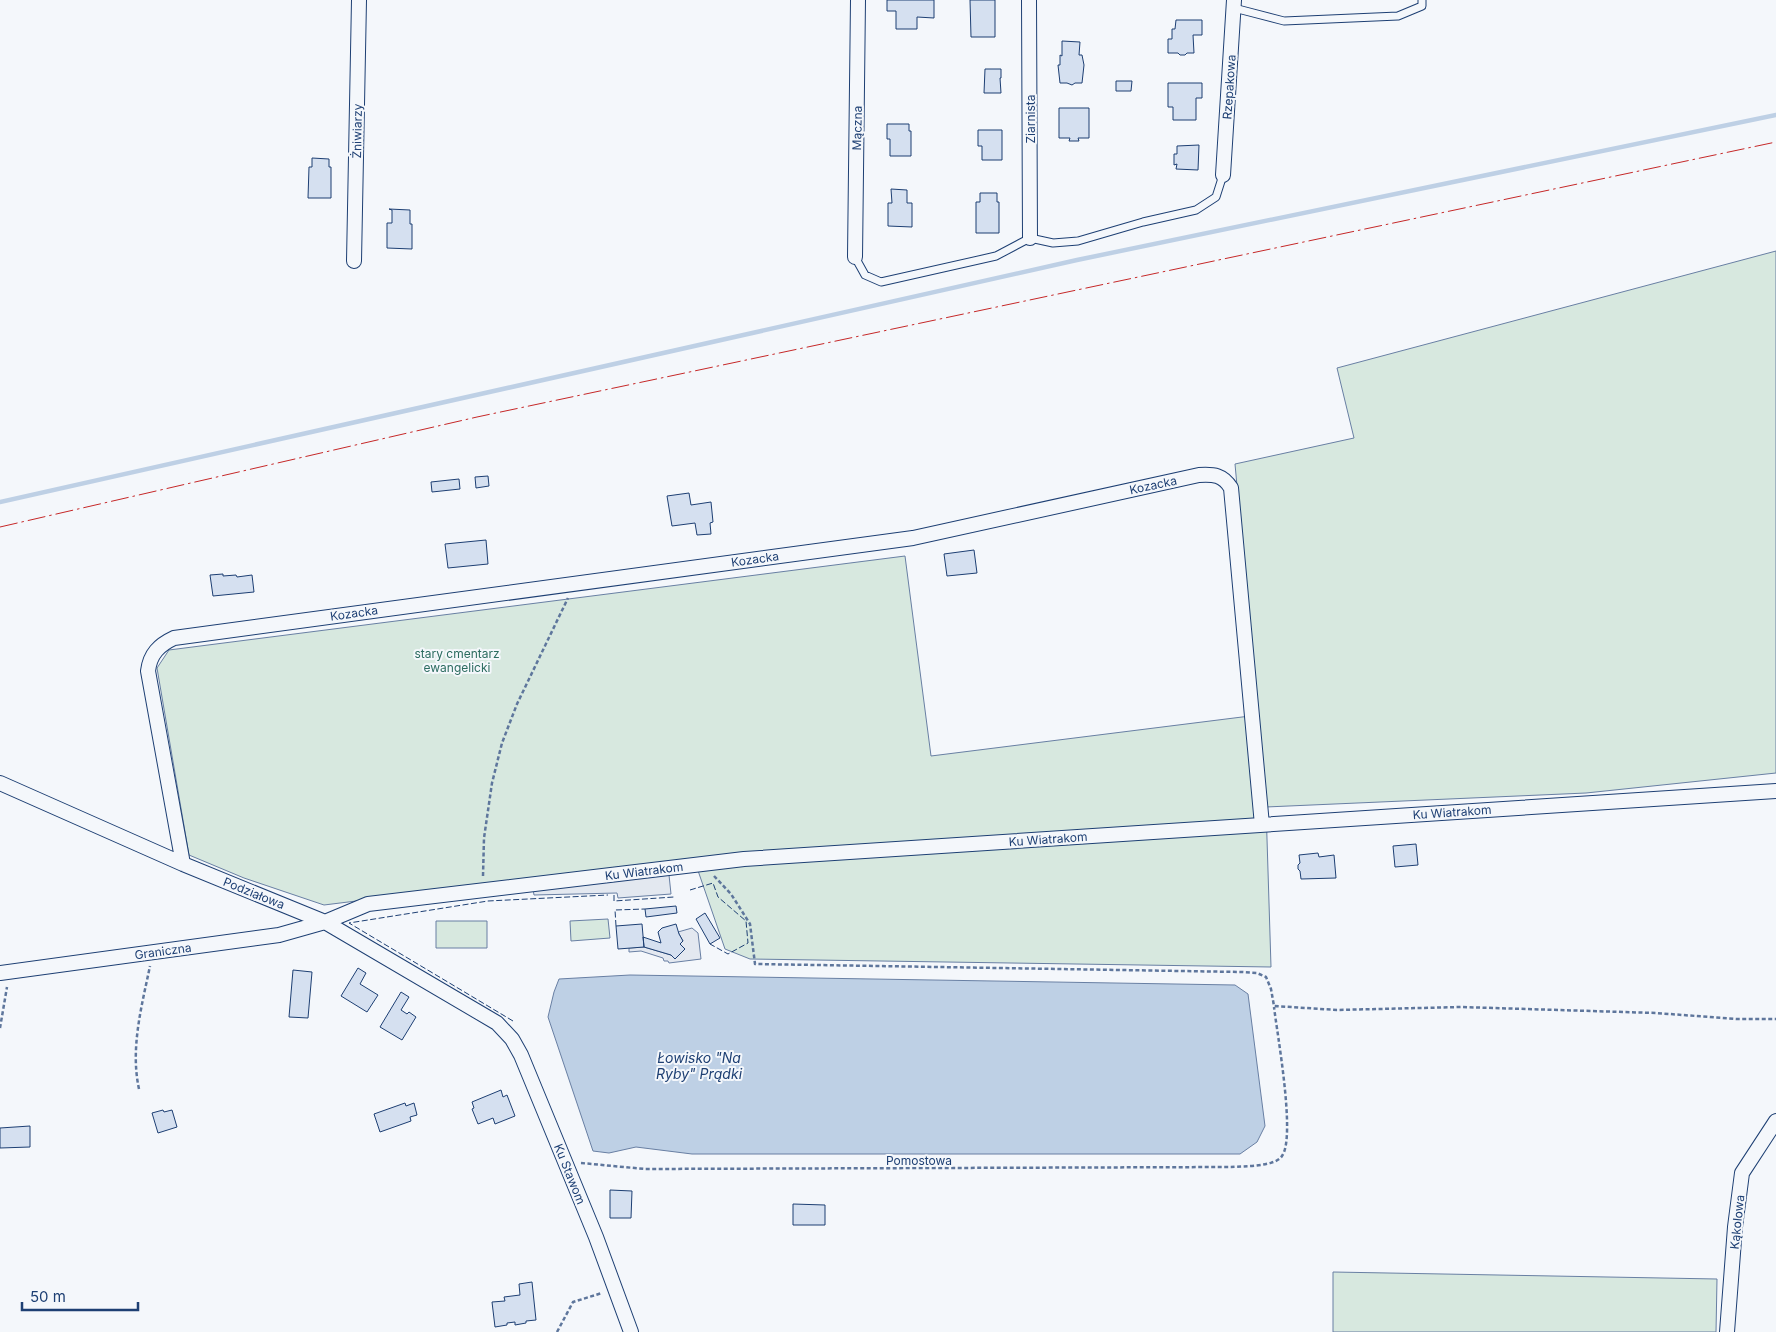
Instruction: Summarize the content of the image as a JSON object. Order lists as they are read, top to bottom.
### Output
{
  "streets": {
    "street": [
      "Rzepakowa",
      "Ziarnista",
      "Mączna",
      "Żniwiarzy",
      "Kozacka",
      "Ku Wiatrakom",
      "Podziałowa",
      "Graniczna",
      "Ku Stawom",
      "Kąkolowa"
    ],
    "path": ["Pomostowa"]
  },
  "crossings": [
    ["Kozacka", "Ku Wiatrakom"],
    ["Kozacka", "Podziałowa"],
    ["Ku Wiatrakom", "Podziałowa"],
    ["Ku Wiatrakom", "Graniczna"],
    ["Podziałowa", "Graniczna"],
    ["Podziałowa", "Ku Stawom"],
    ["Pomostowa", "Ku Stawom"]
  ],
  "water": ["Łowisko \"Na Ryby\" Prądki"],
  "parks": ["stary cmentarz ewangelicki"],
  "scale_bar": "50 m"
}
